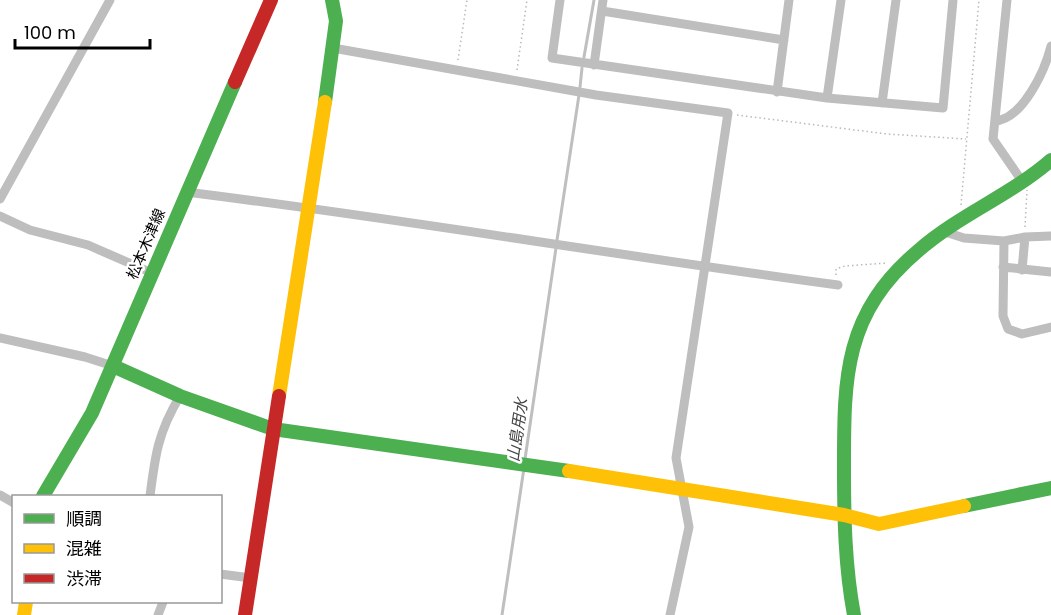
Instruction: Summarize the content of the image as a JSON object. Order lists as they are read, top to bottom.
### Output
{
  "streets": {
    "street": ["松本木津線"]
  },
  "water": ["山島用水"],
  "legend": ["順調", "混雑", "渋滞"],
  "scale_bar": "100 m"
}
